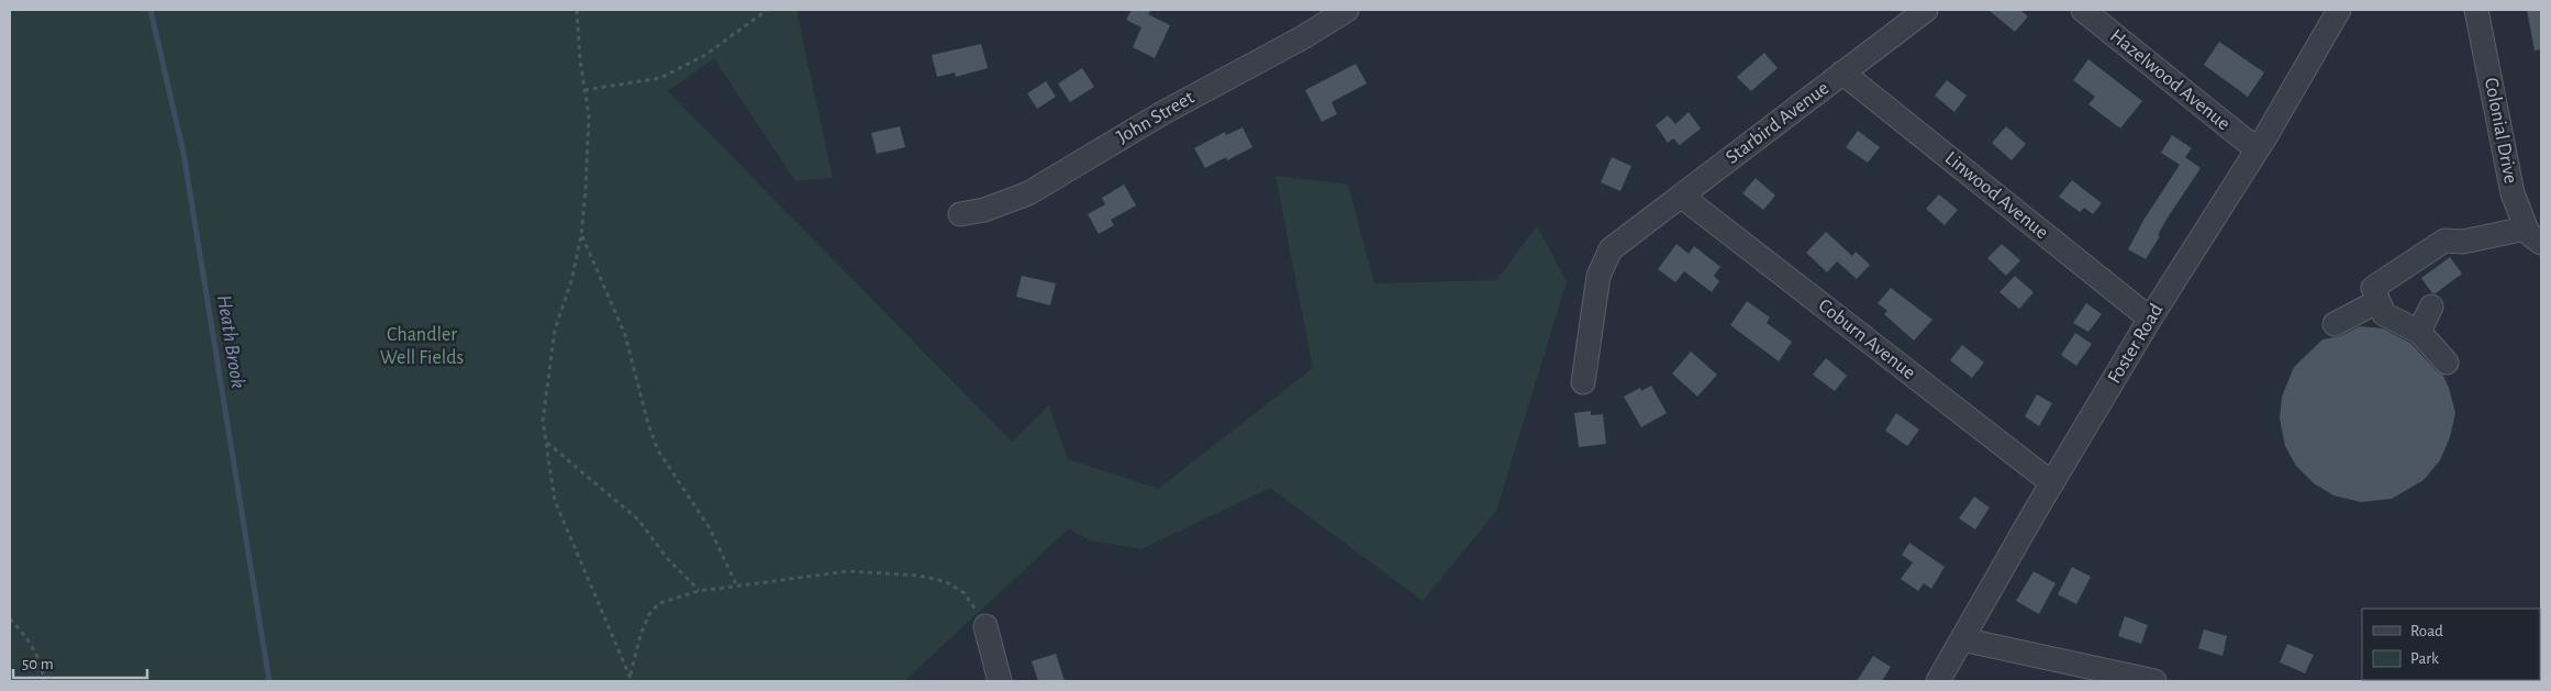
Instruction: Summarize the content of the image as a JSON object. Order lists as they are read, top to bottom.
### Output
{
  "streets": {
    "street": [
      "Hazelwood Avenue",
      "John Street",
      "Starbird Avenue",
      "Colonial Drive",
      "Linwood Avenue",
      "Coburn Avenue",
      "Foster Road"
    ]
  },
  "crossings": [
    ["Hazelwood Avenue", "Foster Road"],
    ["Starbird Avenue", "Linwood Avenue"],
    ["Starbird Avenue", "Coburn Avenue"],
    ["Linwood Avenue", "Foster Road"],
    ["Coburn Avenue", "Foster Road"]
  ],
  "water": ["Heath Brook"],
  "parks": ["Chandler Well Fields"],
  "legend": ["Road", "Park"],
  "scale_bar": "50 m"
}
